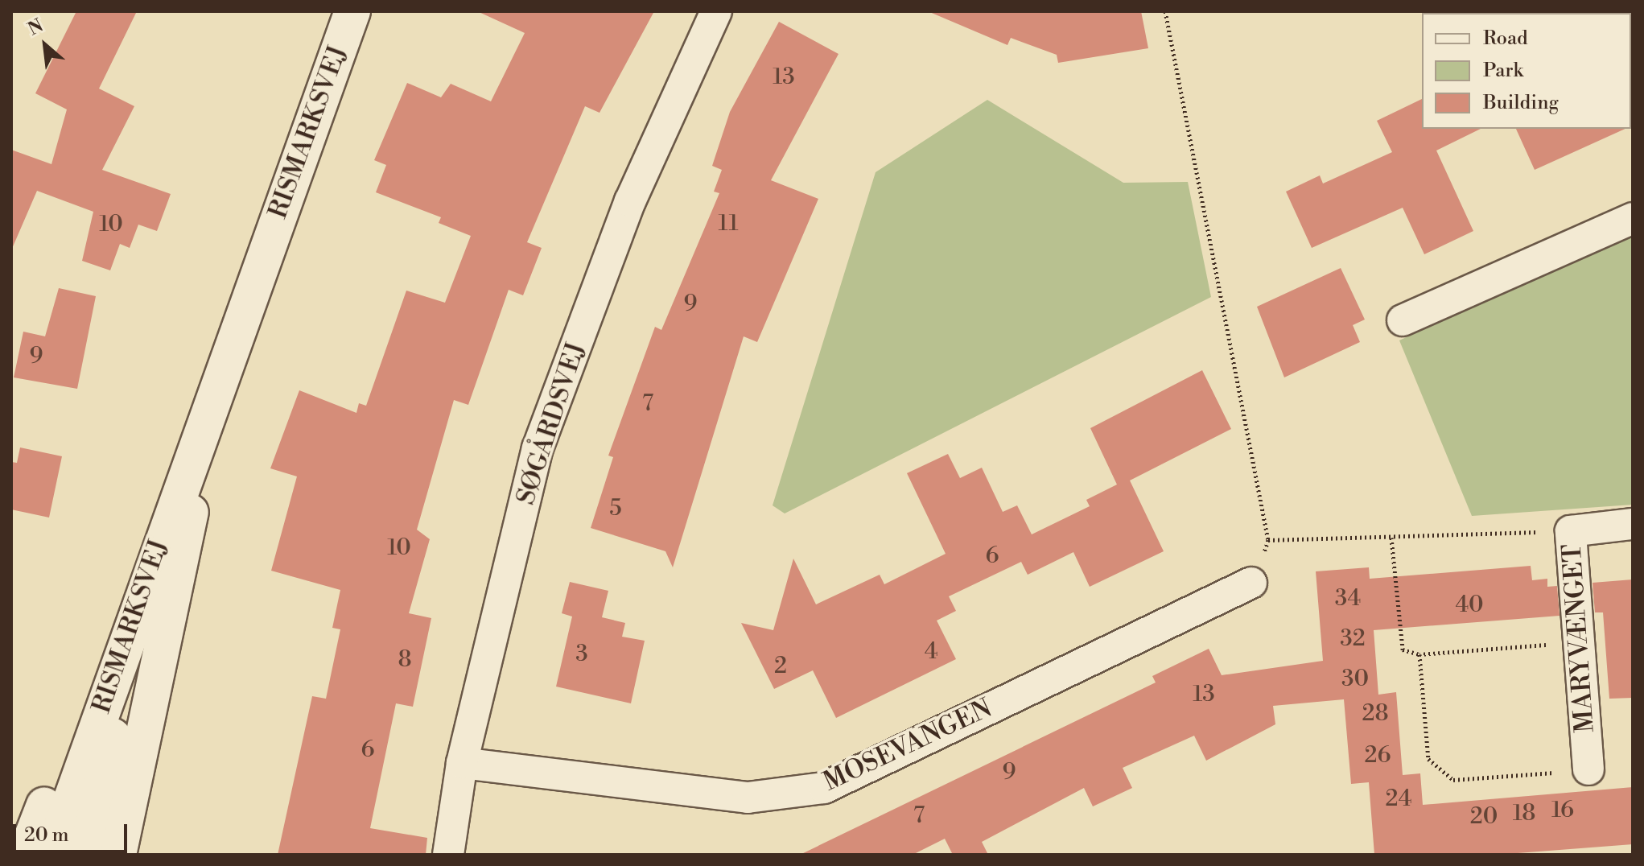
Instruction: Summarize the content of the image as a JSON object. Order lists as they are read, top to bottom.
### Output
{
  "streets": {
    "main road": ["RISMARKSVEJ"],
    "street": ["SØGÅRDSVEJ", "MARYVÆNGET", "MOSEVANGEN"]
  },
  "crossings": [
    ["SØGÅRDSVEJ", "MOSEVANGEN"]
  ],
  "house_numbers": [
    "13",
    "11",
    "10",
    "9",
    "9",
    "7",
    "5",
    "10",
    "6",
    "34",
    "40",
    "32",
    "4",
    "3",
    "8",
    "2",
    "30",
    "13",
    "28",
    "6",
    "26",
    "9",
    "24",
    "16",
    "18",
    "7",
    "20"
  ],
  "legend": ["Road", "Park", "Building"],
  "scale_bar": "20 m",
  "north": "top left"
}
